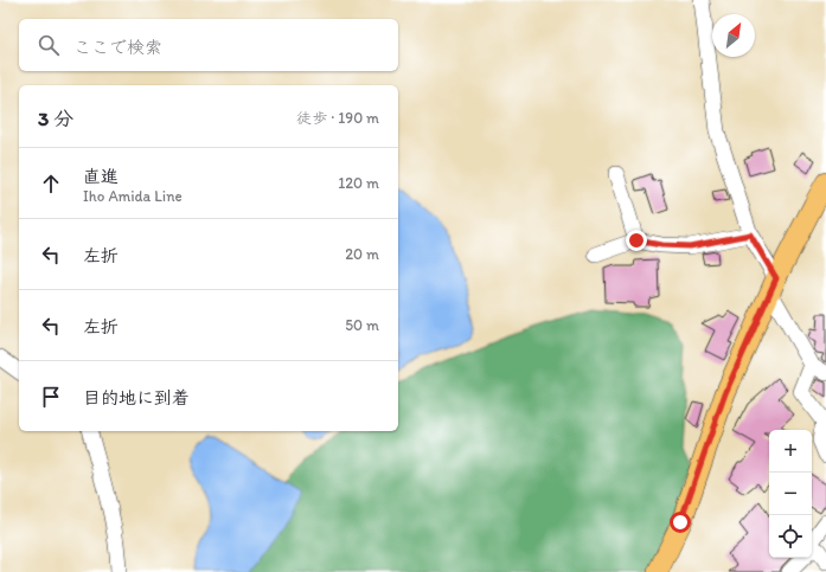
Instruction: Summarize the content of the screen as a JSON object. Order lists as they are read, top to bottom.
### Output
{
  "north": "top right",
  "page": {
    "search": "ここで検索",
    "heading": ["3 分", "徒歩 · 190 m"],
    "list": [
      ["直進", "Iho Amida Line", "120 m"],
      ["左折", "20 m"],
      ["左折", "50 m"],
      "目的地に到着"
    ],
    "map_buttons": ["+", "−"]
  }
}
